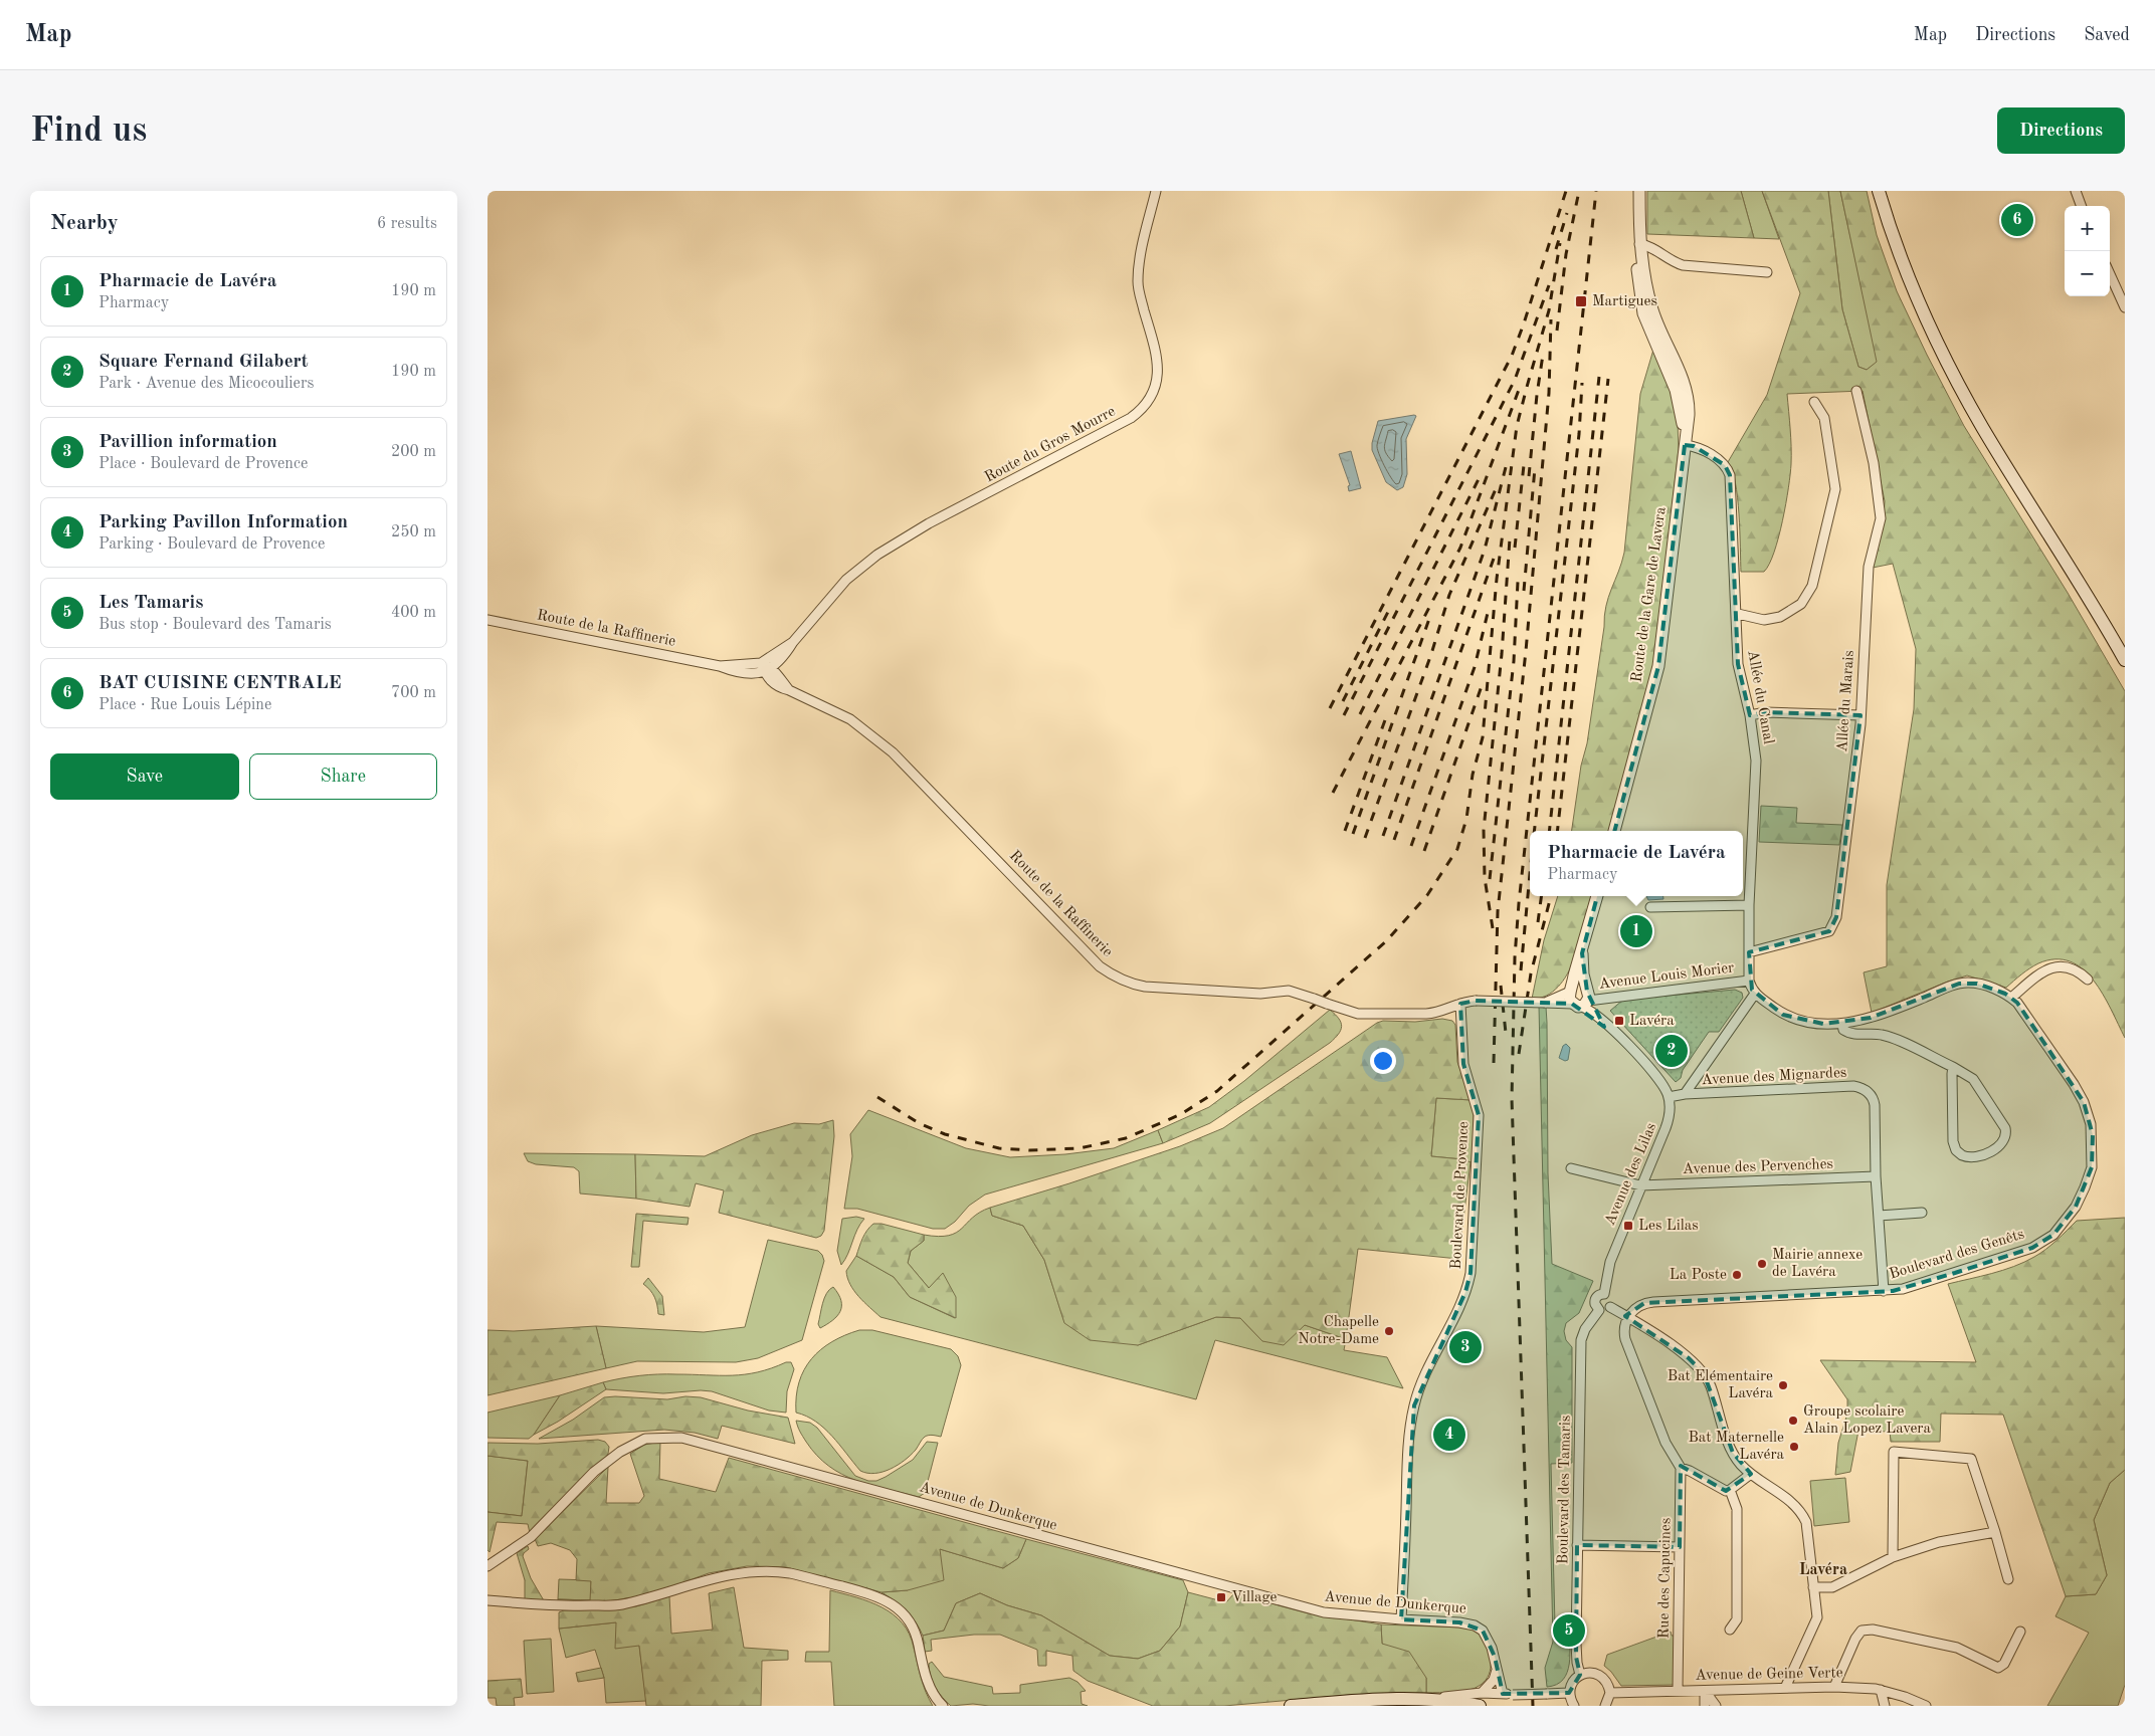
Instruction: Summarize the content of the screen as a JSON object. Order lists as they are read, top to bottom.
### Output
{
  "streets": {
    "street": [
      "Route du Gros Mourre",
      "Route de la Gare de Lavera",
      "Route de la Raffinerie",
      "Allée du Canal",
      "Allée du Marais",
      "Avenue Louis Morier",
      "Avenue des Mignardes",
      "Avenue des Pervenches",
      "Avenue des Lilas",
      "Boulevard de Provence",
      "Boulevard des Genêts",
      "Boulevard des Tamaris",
      "Avenue de Dunkerque",
      "Rue des Capucines",
      "Avenue de Geine Verte"
    ]
  },
  "crossings": [
    ["Route du Gros Mourre", "Route de la Raffinerie"],
    ["Route de la Gare de Lavera", "Allée du Canal"],
    ["Route de la Raffinerie", "Avenue Louis Morier"],
    ["Route de la Raffinerie", "Boulevard de Provence"],
    ["Allée du Canal", "Allée du Marais"],
    ["Allée du Canal", "Avenue Louis Morier"],
    ["Avenue des Mignardes", "Avenue des Pervenches"],
    ["Avenue des Mignardes", "Boulevard des Genêts"],
    ["Avenue des Pervenches", "Avenue des Lilas"],
    ["Avenue des Lilas", "Boulevard des Tamaris"],
    ["Boulevard de Provence", "Avenue de Dunkerque"],
    ["Rue des Capucines", "Avenue de Geine Verte"]
  ],
  "districts": ["Lavéra"],
  "places": {
    "transit": [
      "Martigues",
      "Lavéra",
      "Les Lilas",
      "Village"
    ],
    "other": [
      "Mairie annexe de Lavéra",
      "La Poste",
      "Chapelle Notre-Dame",
      "Bat Elémentaire Lavéra",
      "Groupe scolaire Alain Lopez Lavera",
      "Bat Maternelle Lavéra"
    ]
  },
  "page": {
    "header": "Map",
    "nav": ["Map", "Directions", "Saved"],
    "buttons": [
      "Directions",
      ["Save", "Share"]
    ],
    "title": "Find us",
    "heading": ["Nearby", "6 results"],
    "pins": [
      "6",
      "1",
      "2",
      "3",
      "4",
      "5"
    ],
    "map_buttons": ["+", "−"],
    "list": [
      {
        "mark": "1",
        "name": "Pharmacie de Lavéra",
        "note": "Pharmacy",
        "value": "190 m"
      },
      {
        "mark": "2",
        "name": "Square Fernand Gilabert",
        "note": "Park · Avenue des Micocouliers",
        "value": "190 m"
      },
      {
        "mark": "3",
        "name": "Pavillion information",
        "note": "Place · Boulevard de Provence",
        "value": "200 m"
      },
      {
        "mark": "4",
        "name": "Parking Pavillon Information",
        "note": "Parking · Boulevard de Provence",
        "value": "250 m"
      },
      {
        "mark": "5",
        "name": "Les Tamaris",
        "note": "Bus stop · Boulevard des Tamaris",
        "value": "400 m"
      },
      {
        "mark": "6",
        "name": "BAT CUISINE CENTRALE",
        "note": "Place · Rue Louis Lépine",
        "value": "700 m"
      }
    ],
    "popup": ["Pharmacie de Lavéra", "Pharmacy"]
  }
}
